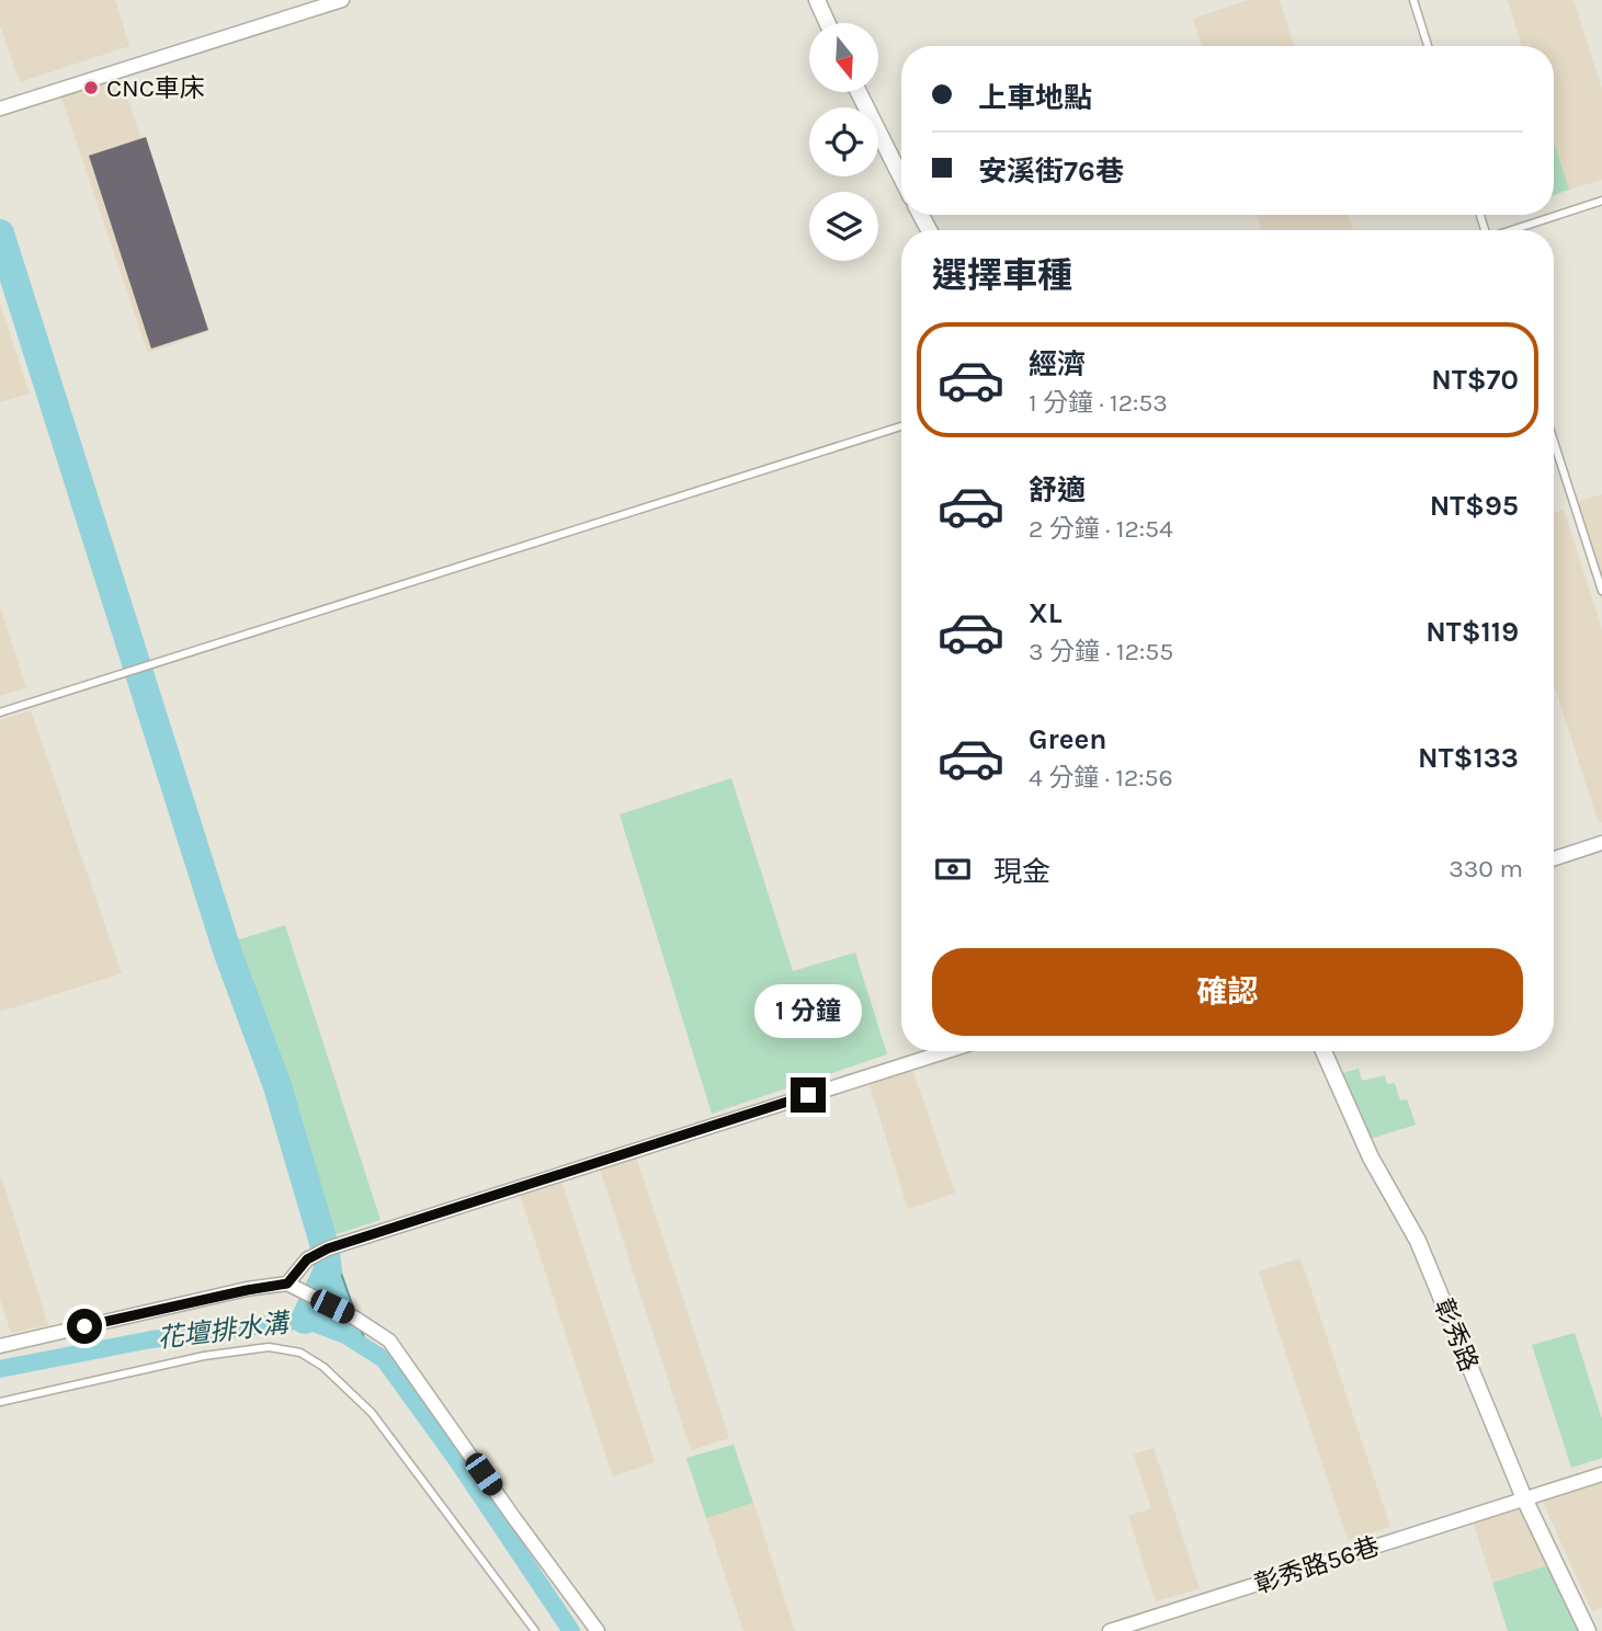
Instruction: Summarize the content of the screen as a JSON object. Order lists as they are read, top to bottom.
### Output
{
  "streets": {
    "street": ["彰秀路", "彰秀路56巷"]
  },
  "crossings": [
    ["彰秀路", "彰秀路56巷"]
  ],
  "water": ["花壇排水溝"],
  "places": ["CNC車床"],
  "north": "bottom",
  "page": {
    "banner": ["上車地點", "安溪街76巷"],
    "heading": "選擇車種",
    "list": [
      {
        "name": "經濟",
        "note": "1 分鐘 · 12:53",
        "value": "NT$70"
      },
      {
        "name": "舒適",
        "note": "2 分鐘 · 12:54",
        "value": "NT$95"
      },
      {
        "name": "XL",
        "note": "3 分鐘 · 12:55",
        "value": "NT$119"
      },
      {
        "name": "Green",
        "note": "4 分鐘 · 12:56",
        "value": "NT$133"
      }
    ],
    "pay": ["現金", "330 m"],
    "buttons": "確認",
    "bubble": "1 分鐘"
  }
}
